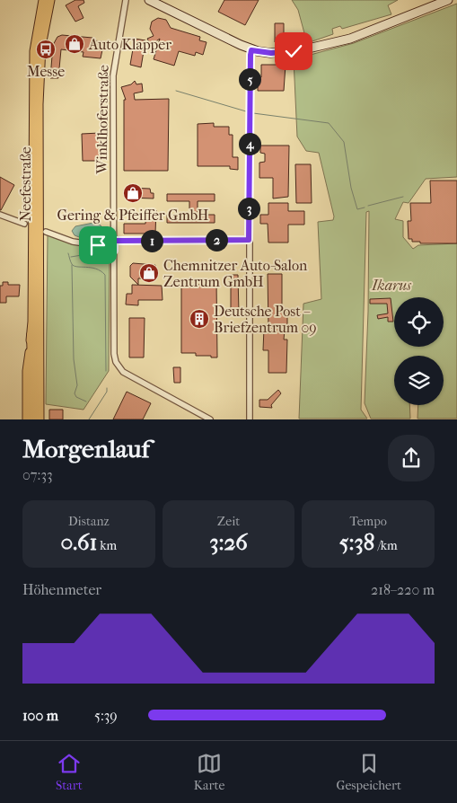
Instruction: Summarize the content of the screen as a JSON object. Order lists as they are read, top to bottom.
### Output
{
  "streets": {
    "highway": ["Neefestraße"],
    "street": ["Winklhoferstraße"]
  },
  "parks": ["Ikarus"],
  "places": {
    "shop": ["Auto Klapper", "Gering & Pfeiffer GmbH", "Chemnitzer Auto-Salon Zentrum GmbH"],
    "bus stop": ["Messe"],
    "building": ["Deutsche Post – Briefzentrum 09"]
  },
  "page": {
    "pins": [
      "5",
      "4",
      "3",
      "2",
      "1"
    ],
    "heading": ["Morgenlauf", "07:33"],
    "stats": [
      ["Distanz", "0.61 km"],
      ["Zeit", "3:26"],
      ["Tempo", "5:38 /km"]
    ],
    "chart": ["Höhenmeter", "218–220 m"],
    "list": [
      {
        "name": "100 m",
        "note": "5:39"
      }
    ],
    "tabs": ["Start", "Karte", "Gespeichert"]
  }
}
